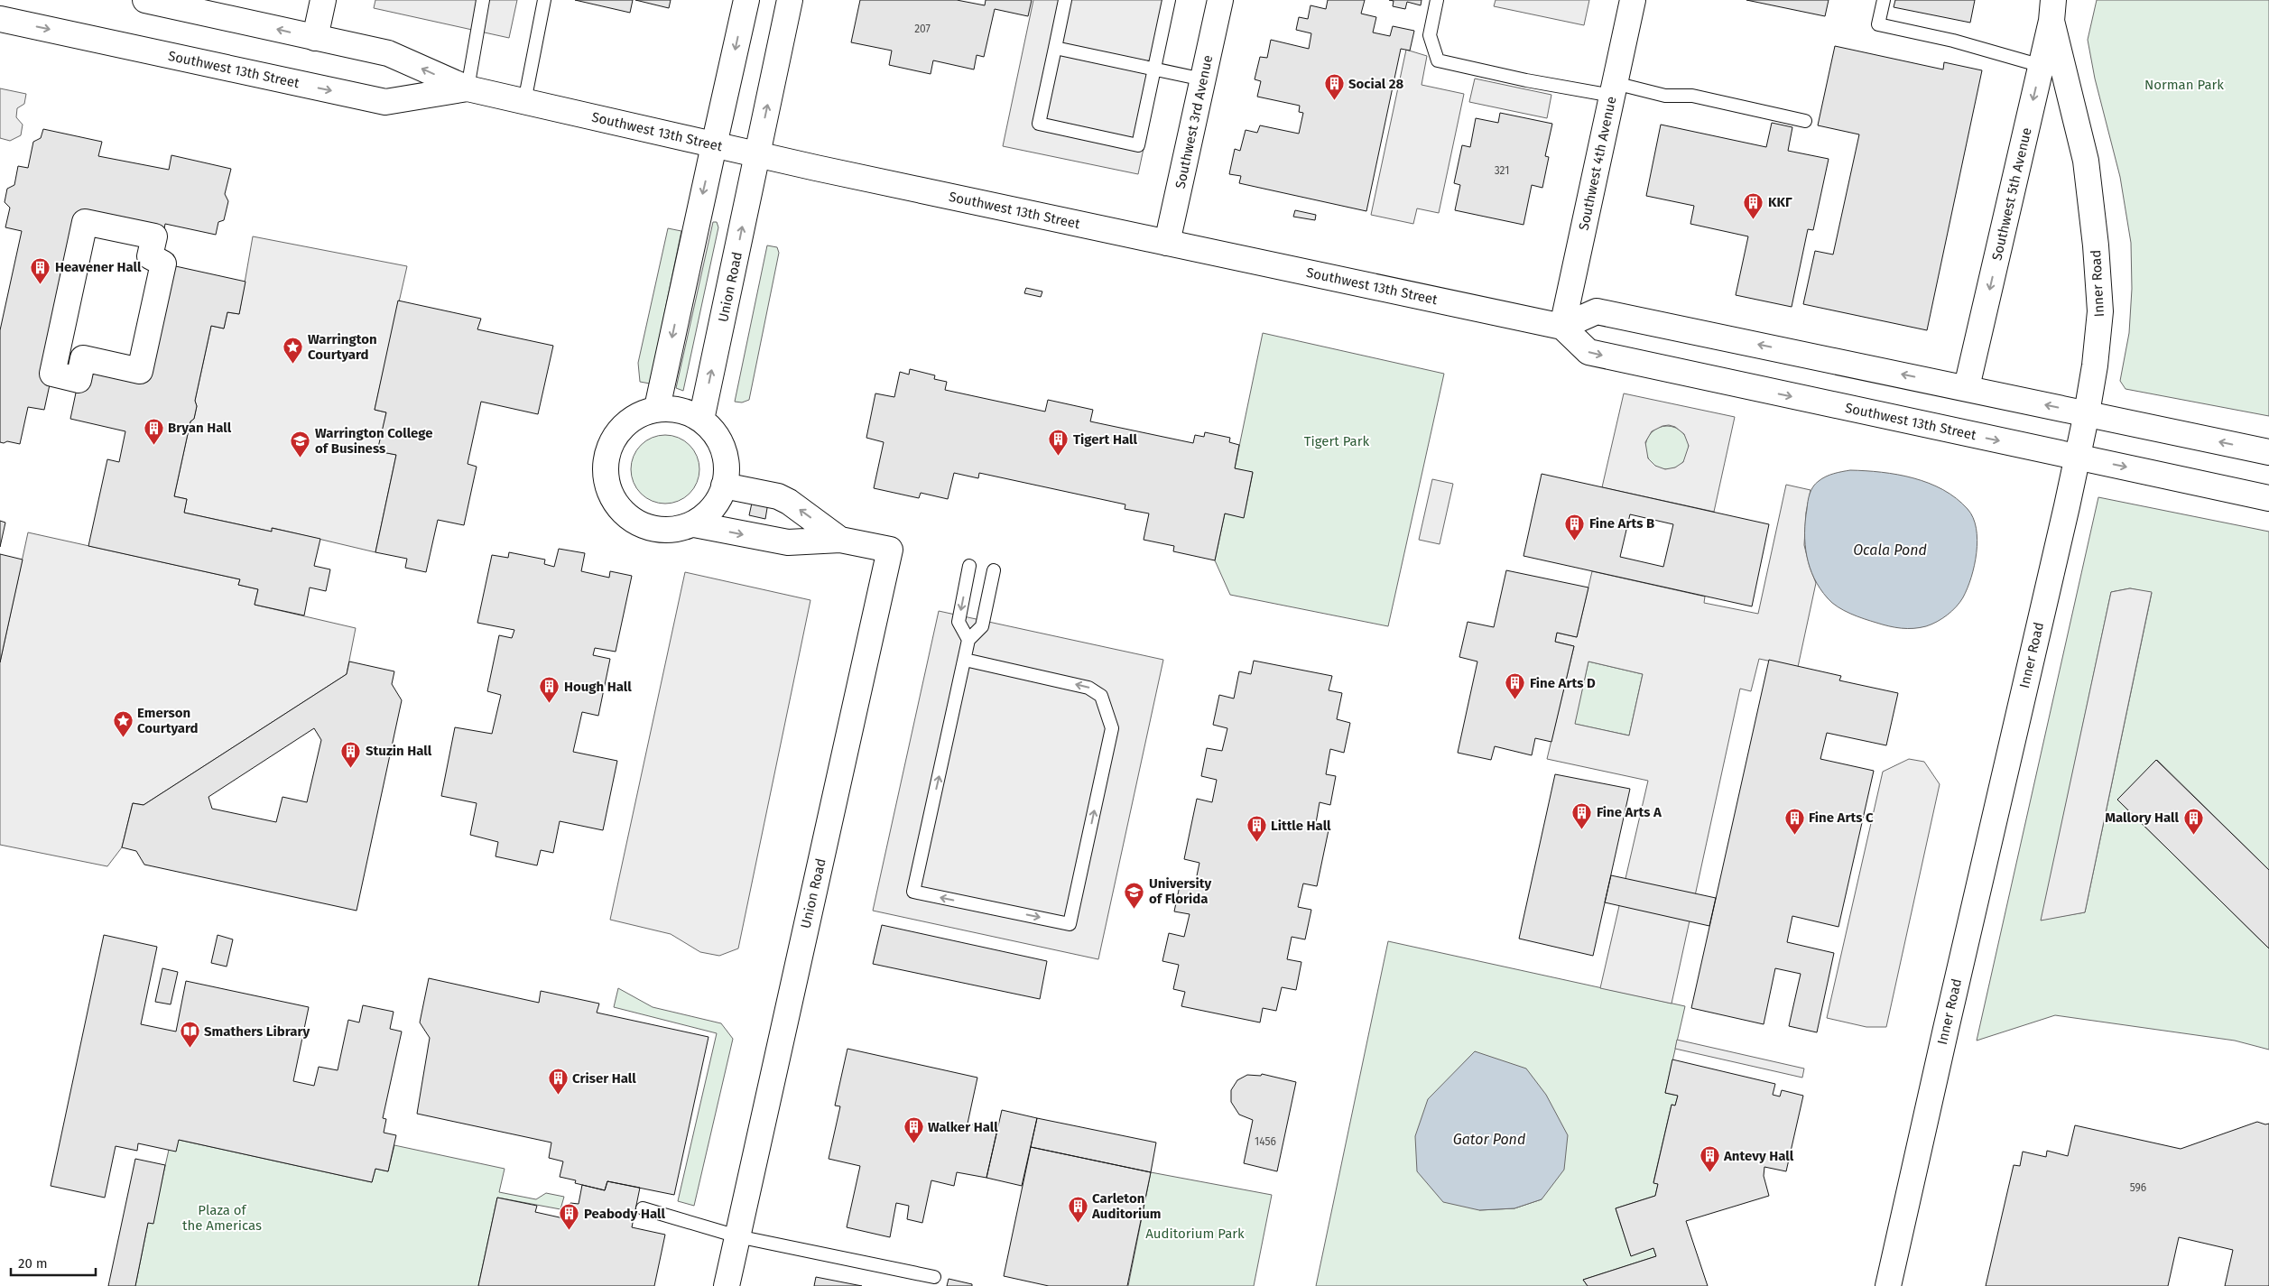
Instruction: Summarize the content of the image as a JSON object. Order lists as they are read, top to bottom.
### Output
{
  "streets": {
    "street": [
      "Southwest 13th Street",
      "Southwest 3rd Avenue",
      "Southwest 4th Avenue",
      "Southwest 5th Avenue",
      "Inner Road",
      "Union Road"
    ]
  },
  "crossings": [
    ["Southwest 13th Street", "Southwest 3rd Avenue"],
    ["Southwest 13th Street", "Southwest 4th Avenue"],
    ["Southwest 13th Street", "Inner Road"],
    ["Southwest 13th Street", "Union Road"],
    ["Southwest 5th Avenue", "Inner Road"]
  ],
  "one_way": ["Southwest 5th Avenue"],
  "water": ["Ocala Pond", "Gator Pond"],
  "parks": [
    "Norman Park",
    "Tigert Park",
    "Plaza of the Americas",
    "Auditorium Park"
  ],
  "places": {
    "building": [
      "Social 28",
      "ΚΚΓ",
      "Heavener Hall",
      "Bryan Hall",
      "Tigert Hall",
      "Fine Arts B",
      "Fine Arts D",
      "Hough Hall",
      "Stuzin Hall",
      "Fine Arts A",
      "Fine Arts C",
      "Mallory Hall",
      "Little Hall",
      "Criser Hall",
      "Walker Hall",
      "Antevy Hall",
      "Carleton Auditorium",
      "Peabody Hall"
    ],
    "place": ["Warrington Courtyard", "Emerson Courtyard"],
    "school or university": ["Warrington College of Business", "University of Florida"],
    "library": ["Smathers Library"]
  },
  "house_numbers": [
    "207",
    "321",
    "1456",
    "596"
  ],
  "scale_bar": "20 m"
}
